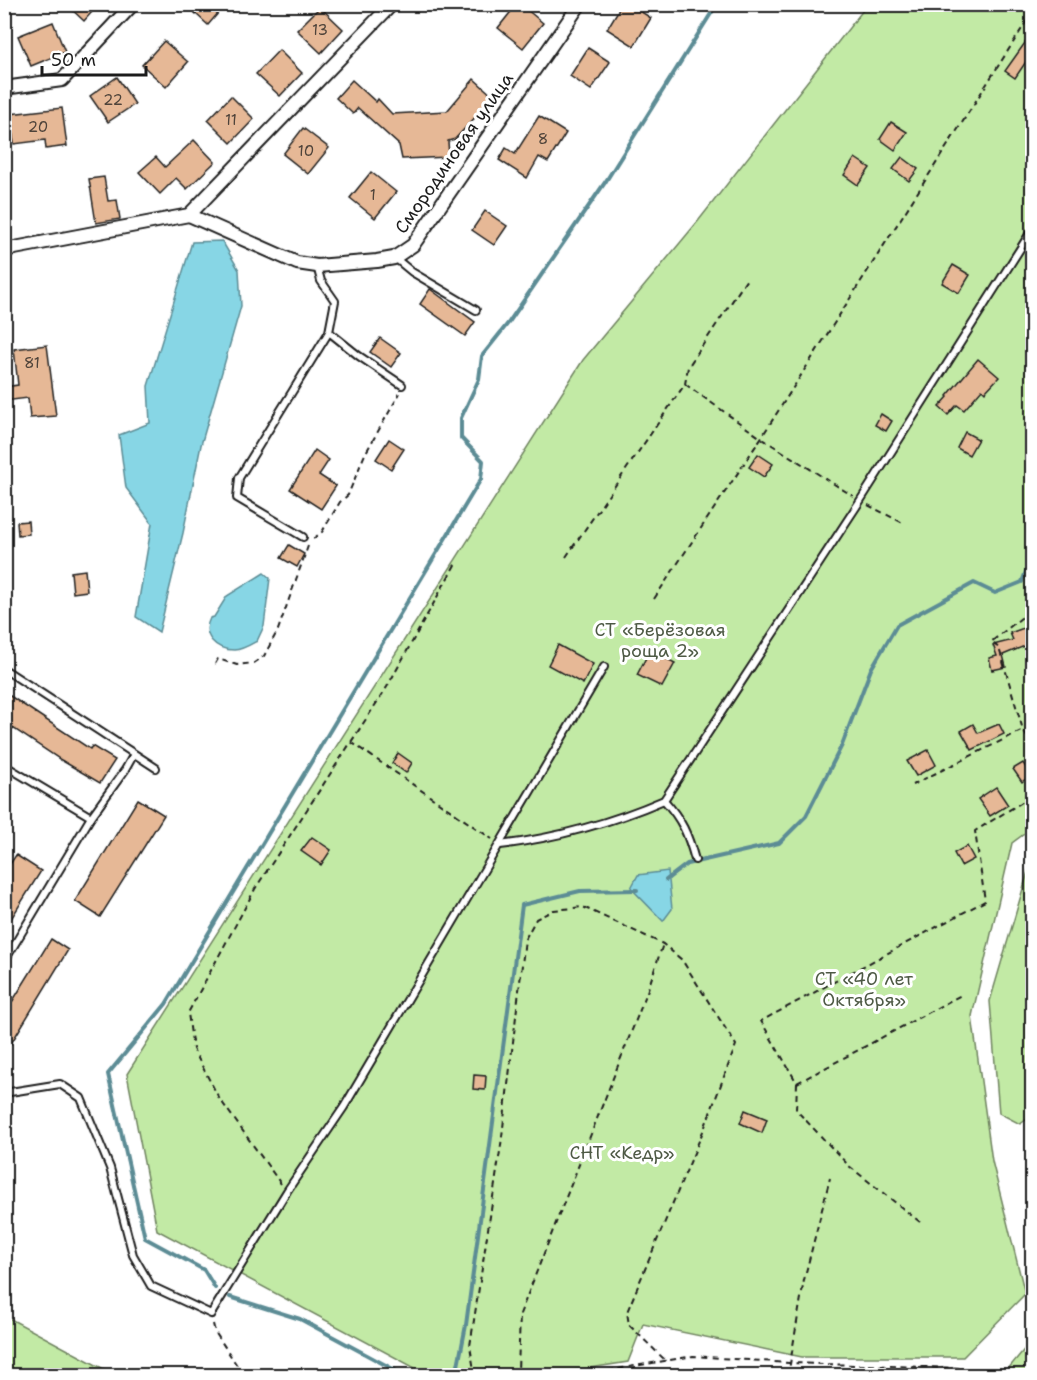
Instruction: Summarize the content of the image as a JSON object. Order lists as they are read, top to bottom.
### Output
{
  "streets": {
    "street": ["Смородиновая улица"]
  },
  "parks": ["СТ «Берёзовая роща 2»", "СТ «40 лет Октября»", "СНТ «Кедр»"],
  "house_numbers": [
    "13",
    "22",
    "11",
    "20",
    "8",
    "10",
    "1",
    "81"
  ],
  "scale_bar": "50 m"
}
